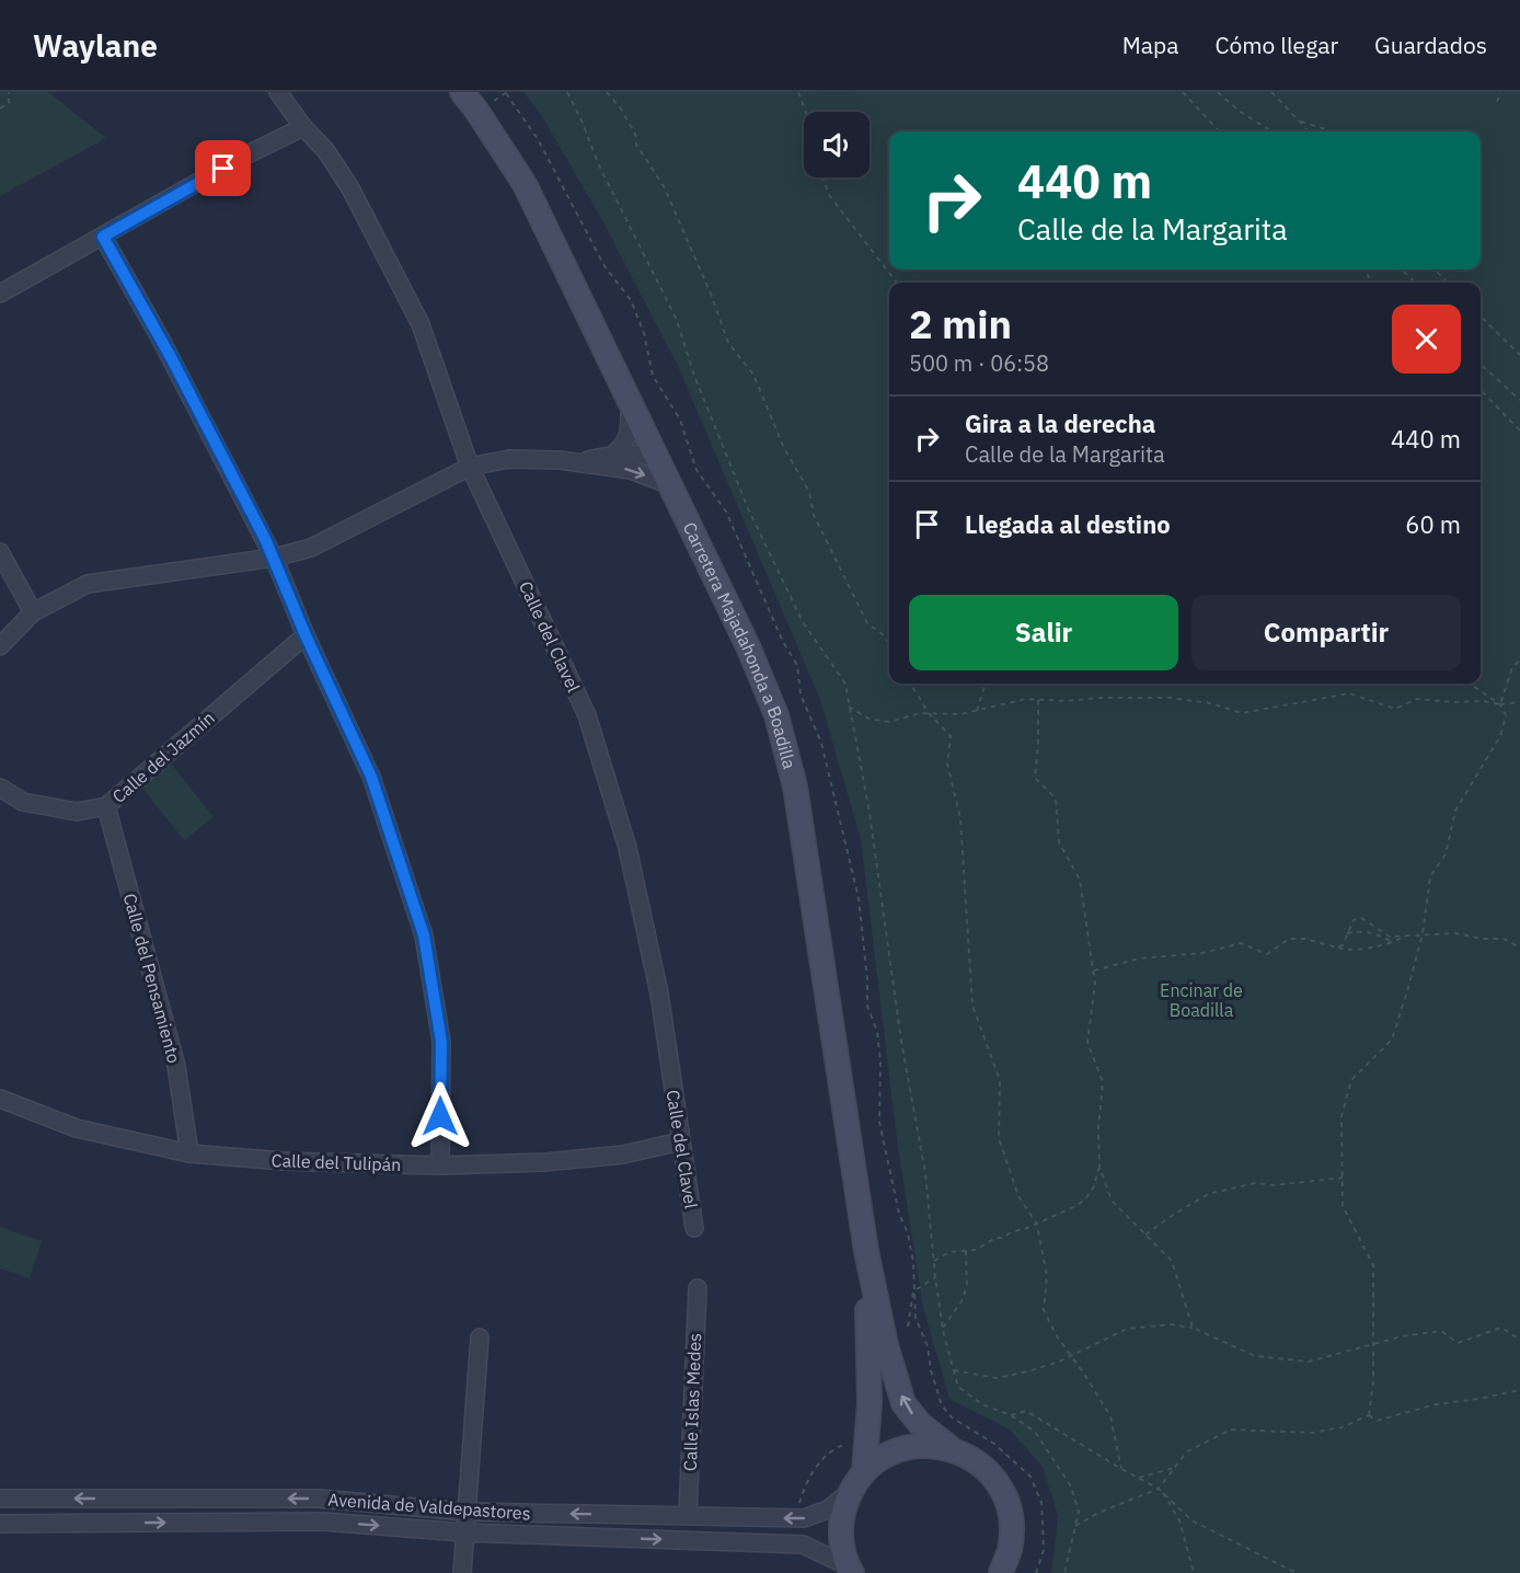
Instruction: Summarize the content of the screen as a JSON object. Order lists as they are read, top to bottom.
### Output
{
  "streets": {
    "street": [
      "Calle del Clavel",
      "Carretera Majadahonda a Boadilla",
      "Calle del Jazmín",
      "Calle del Pensamiento",
      "Calle del Tulipán",
      "Calle Islas Medes",
      "Avenida de Valdepastores"
    ]
  },
  "crossings": [
    ["Calle del Clavel", "Calle del Tulipán"],
    ["Calle del Jazmín", "Calle del Pensamiento"],
    ["Calle del Pensamiento", "Calle del Tulipán"],
    ["Calle Islas Medes", "Avenida de Valdepastores"]
  ],
  "parks": ["Encinar de Boadilla"],
  "page": {
    "header": "Waylane",
    "nav": ["Mapa", "Cómo llegar", "Guardados"],
    "turn": ["440 m", "Calle de la Margarita"],
    "heading": ["2 min", "500 m · 06:58"],
    "list": [
      {
        "name": "Gira a la derecha",
        "note": "Calle de la Margarita",
        "value": "440 m"
      },
      {
        "name": "Llegada al destino",
        "value": "60 m"
      }
    ],
    "buttons": ["Salir", "Compartir"]
  }
}
